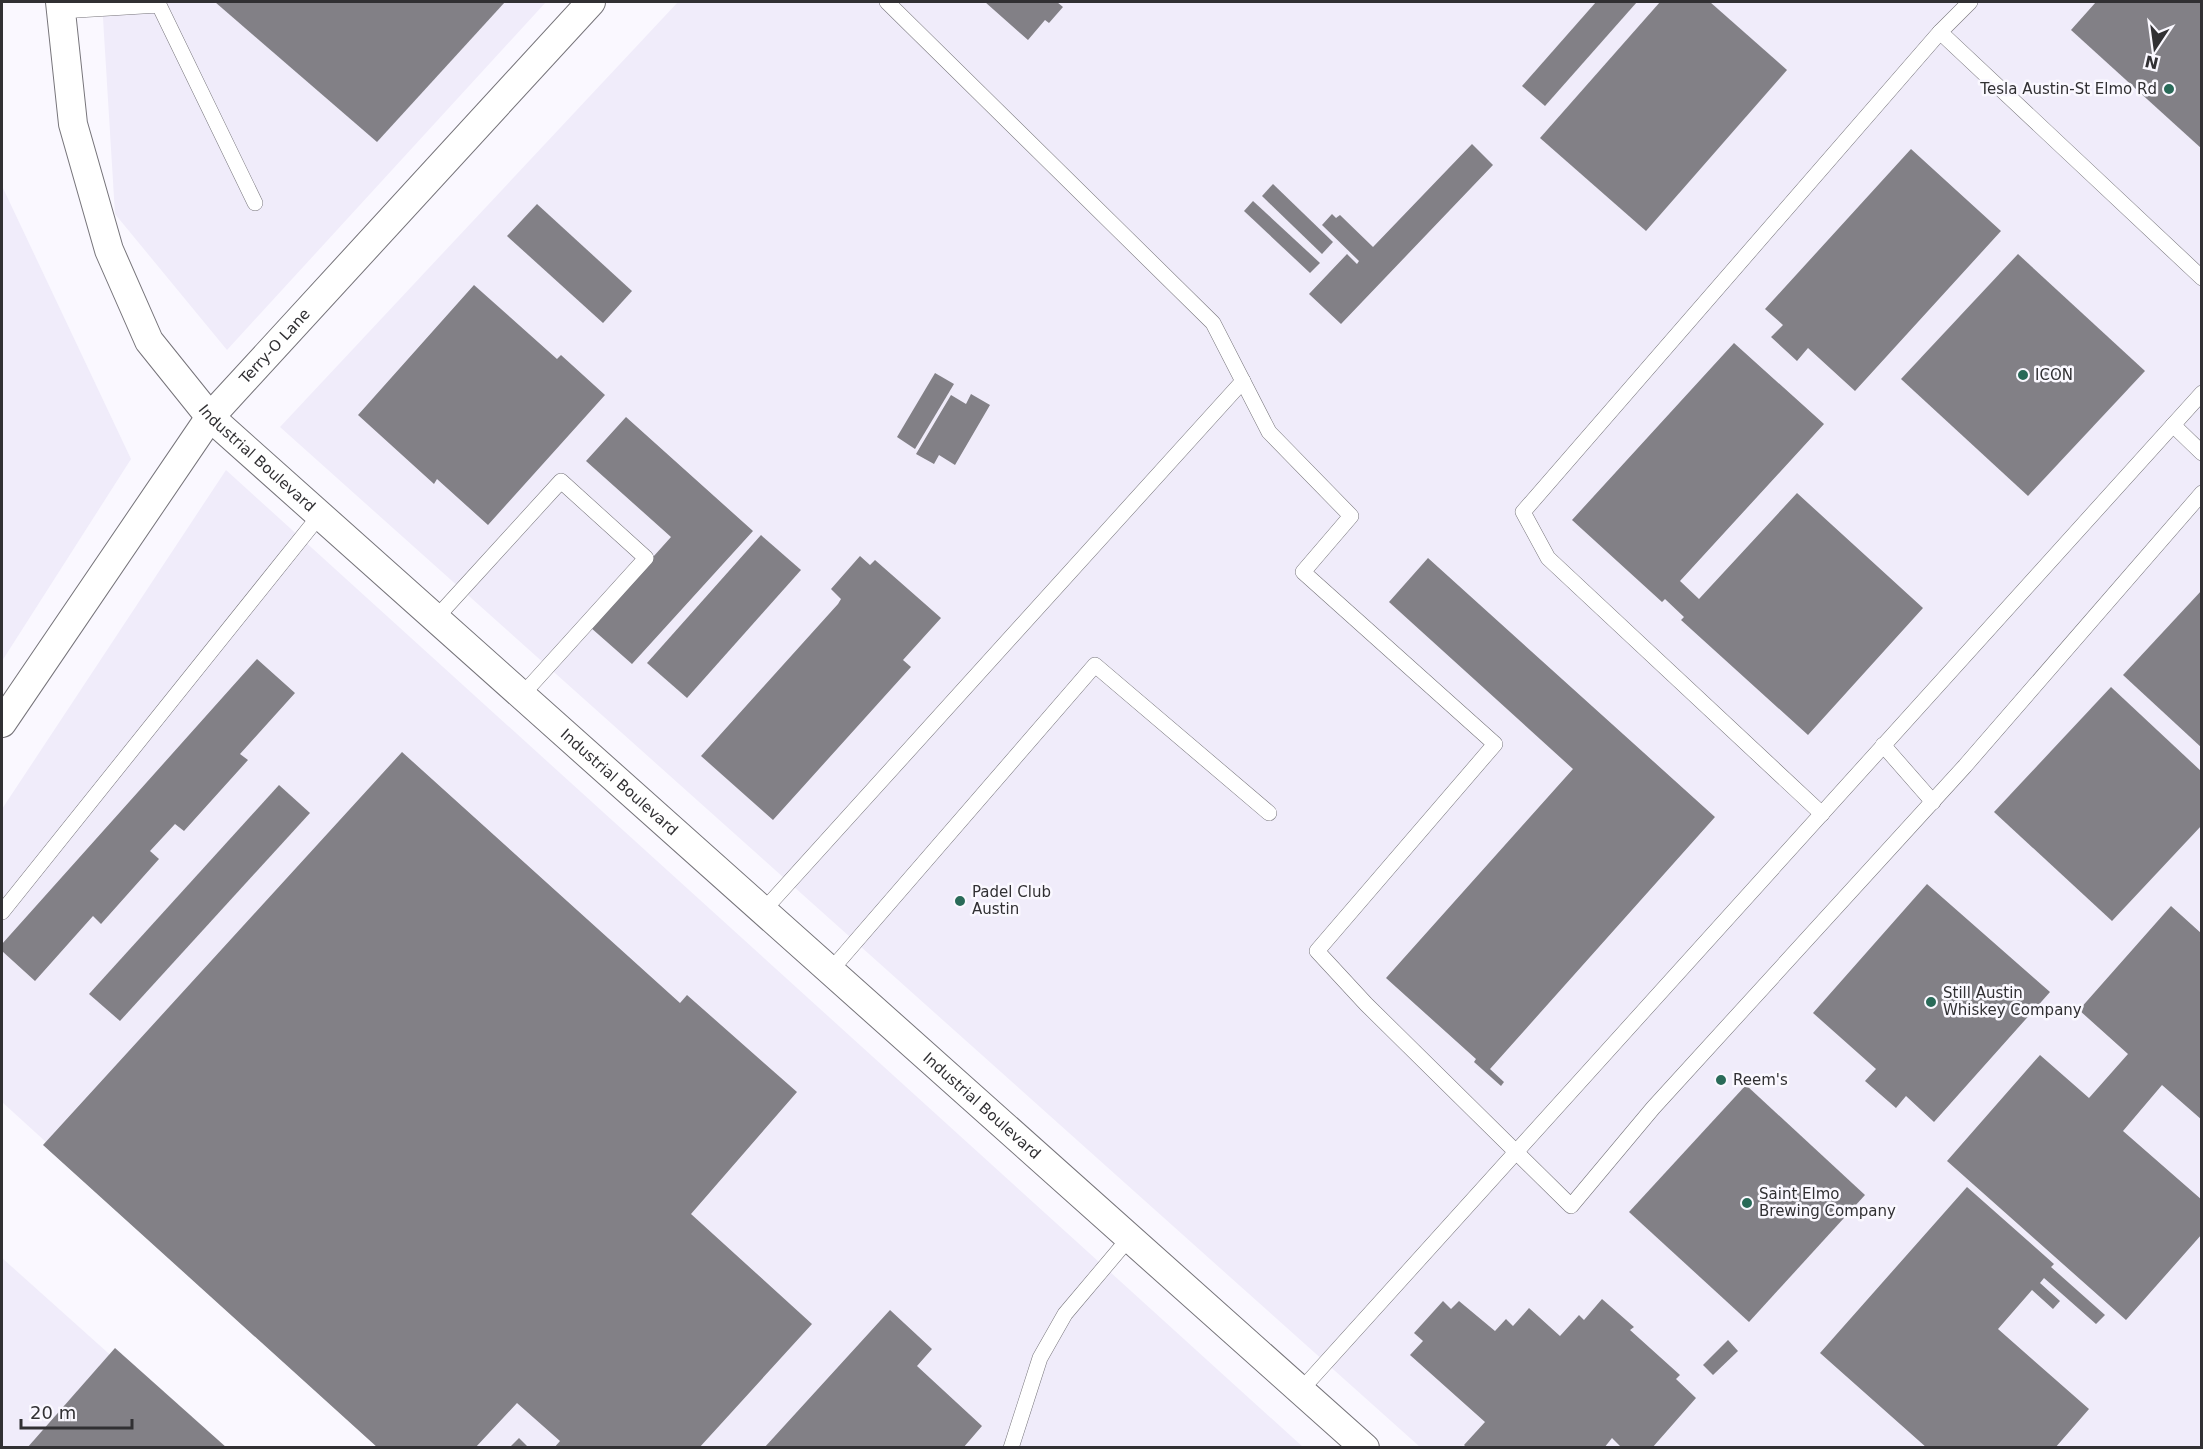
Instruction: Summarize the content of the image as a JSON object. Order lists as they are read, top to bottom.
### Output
{
  "streets": {
    "street": ["Terry-O Lane", "Industrial Boulevard"]
  },
  "crossings": [
    ["Terry-O Lane", "Industrial Boulevard"]
  ],
  "places": [
    "Tesla Austin-St Elmo Rd",
    "ICON",
    "Padel Club Austin",
    "Still Austin Whiskey Company",
    "Reem's",
    "Saint Elmo Brewing Company"
  ],
  "scale_bar": "20 m",
  "north": "bottom"
}
